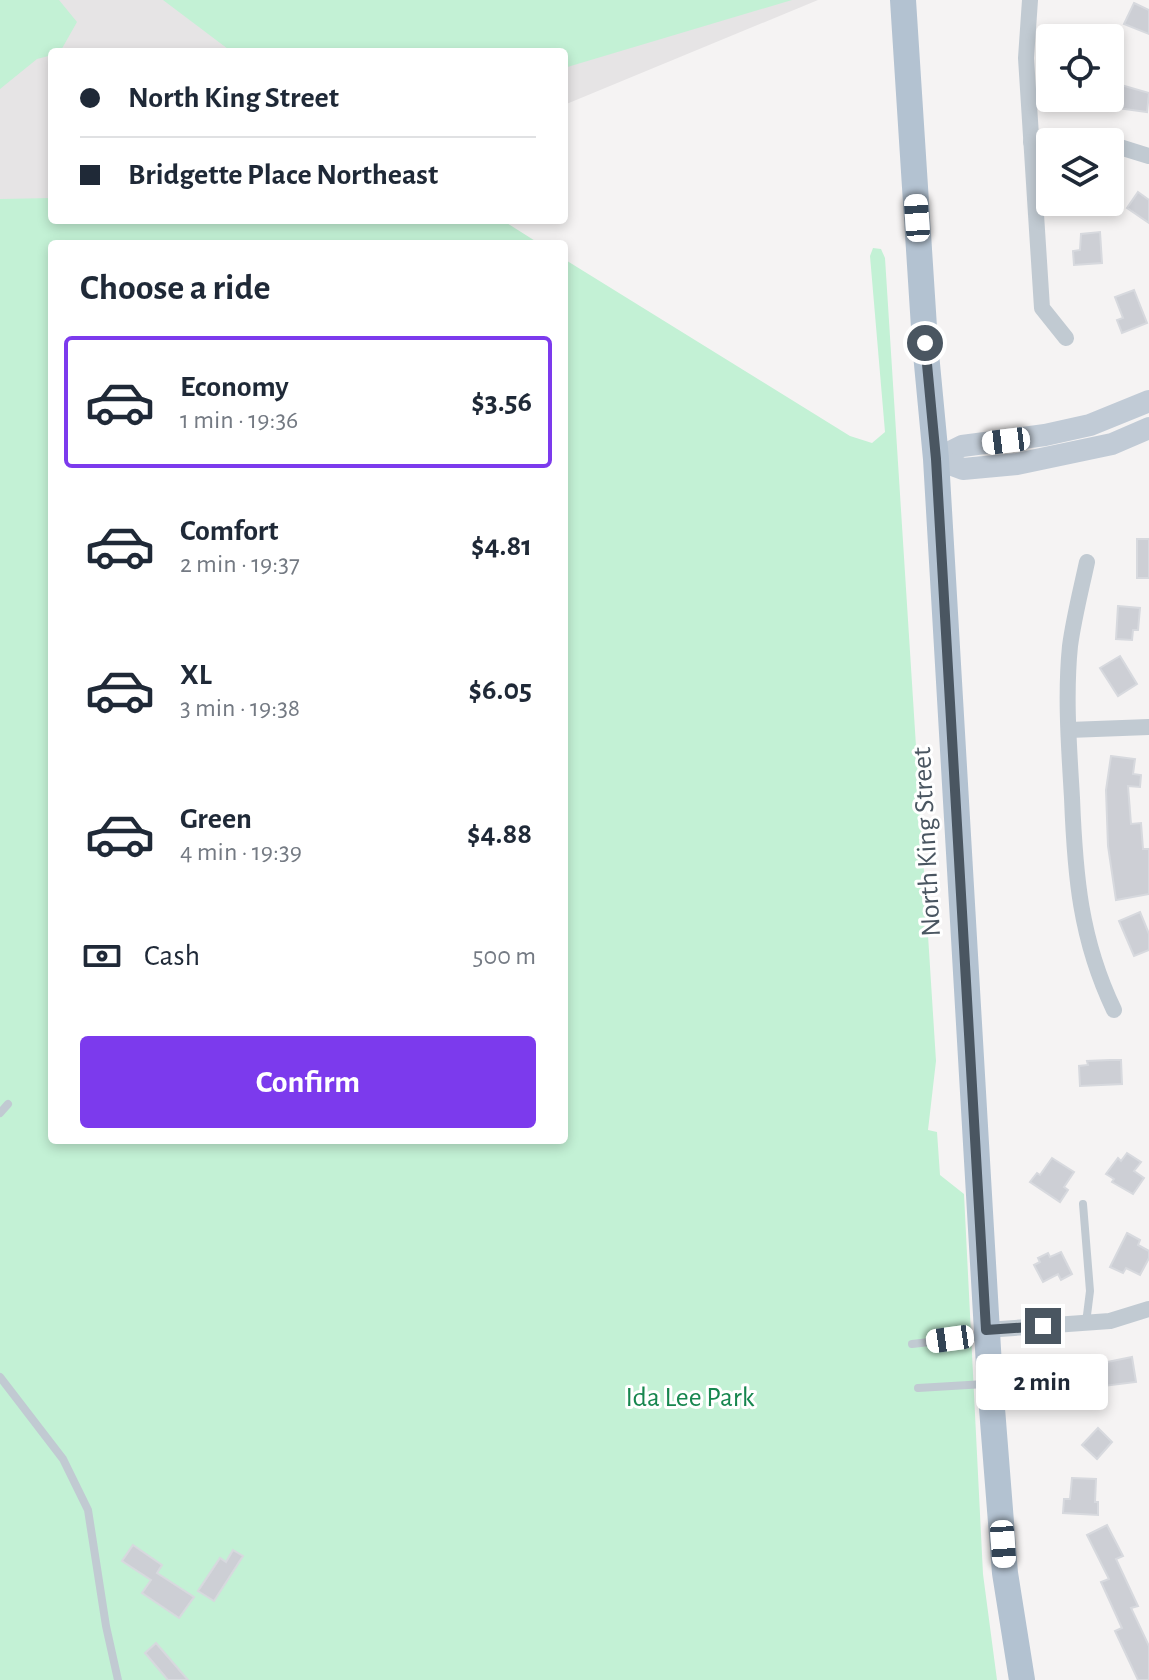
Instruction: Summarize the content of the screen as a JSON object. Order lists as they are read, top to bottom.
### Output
{
  "streets": {
    "main road": ["North King Street"]
  },
  "parks": ["Ida Lee Park"],
  "page": {
    "banner": ["North King Street", "Bridgette Place Northeast"],
    "heading": "Choose a ride",
    "list": [
      {
        "name": "Economy",
        "note": "1 min · 19:36",
        "value": "$3.56"
      },
      {
        "name": "Comfort",
        "note": "2 min · 19:37",
        "value": "$4.81"
      },
      {
        "name": "XL",
        "note": "3 min · 19:38",
        "value": "$6.05"
      },
      {
        "name": "Green",
        "note": "4 min · 19:39",
        "value": "$4.88"
      }
    ],
    "pay": ["Cash", "500 m"],
    "buttons": "Confirm",
    "bubble": "2 min"
  }
}
